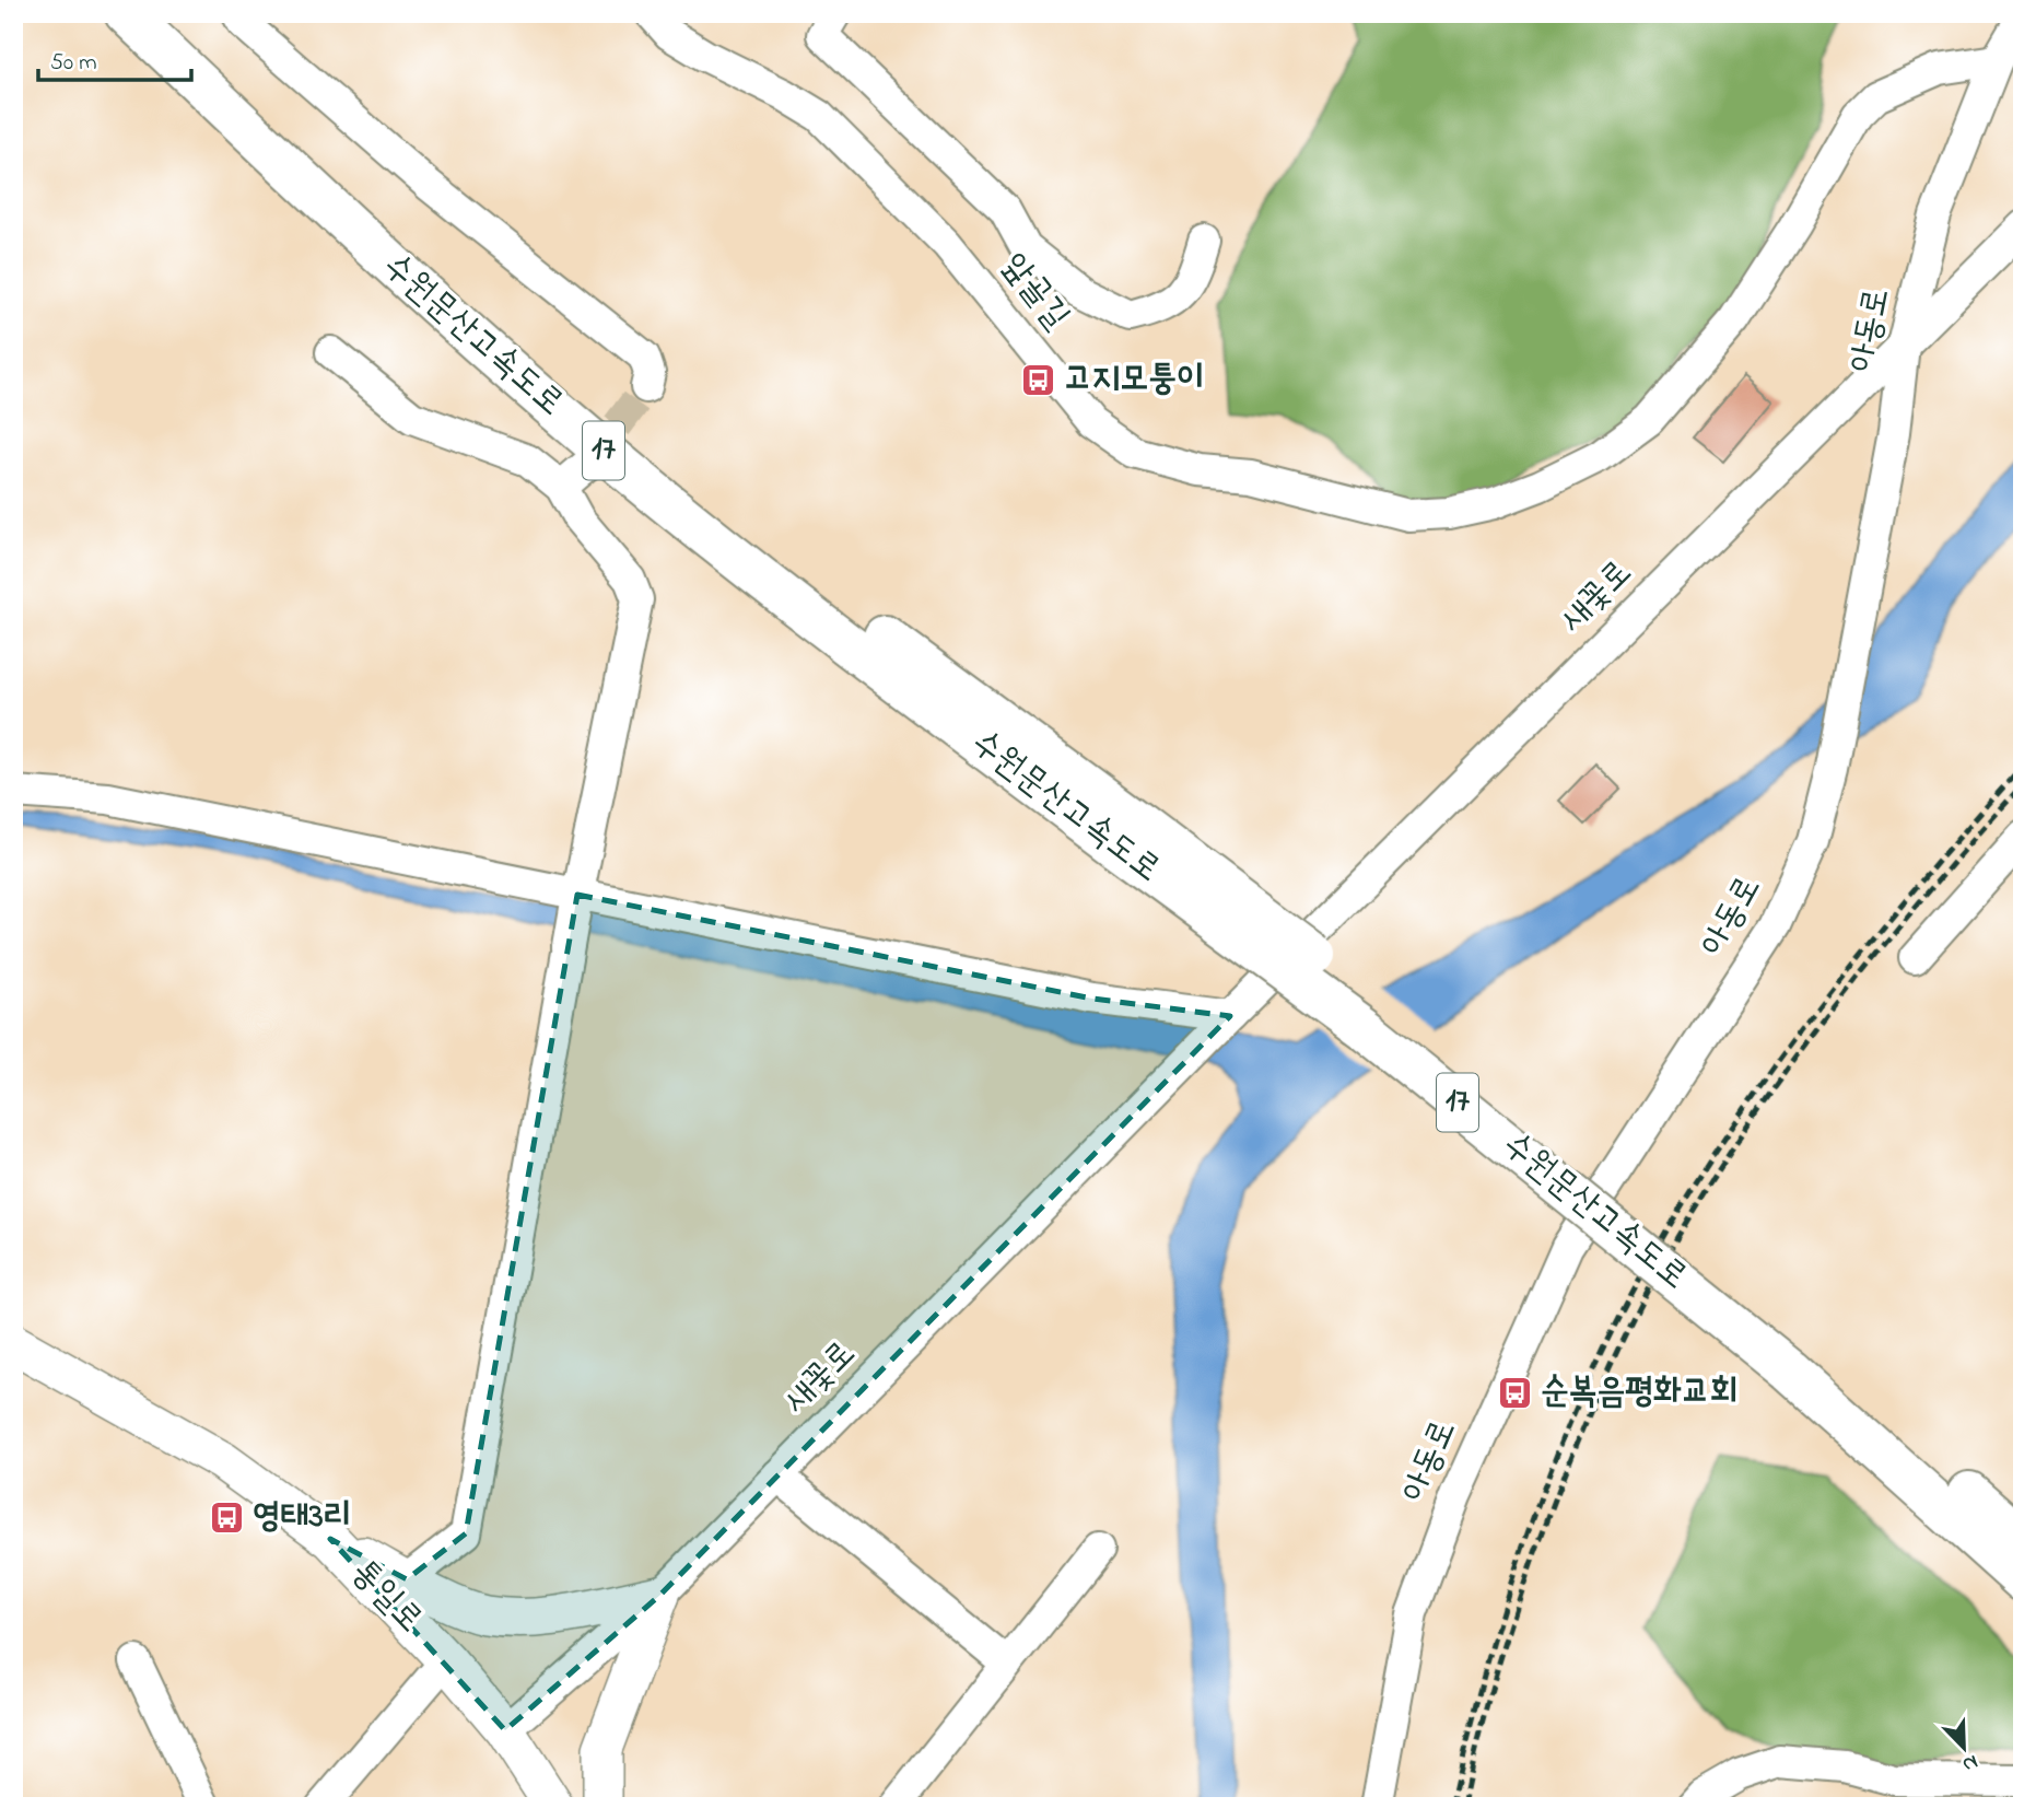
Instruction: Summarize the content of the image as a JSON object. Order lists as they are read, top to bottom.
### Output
{
  "streets": {
    "highway": ["수원문산고속도로", "17"],
    "main road": ["통일로"],
    "street": ["앞골길", "아동로", "새꽃로"]
  },
  "crossings": [
    ["앞골길", "아동로"],
    ["아동로", "새꽃로"],
    ["새꽃로", "통일로"]
  ],
  "places": {
    "bus stop": ["고지모퉁이", "순복음평화교회", "영태3리"]
  },
  "scale_bar": "50 m",
  "north": "bottom right"
}
